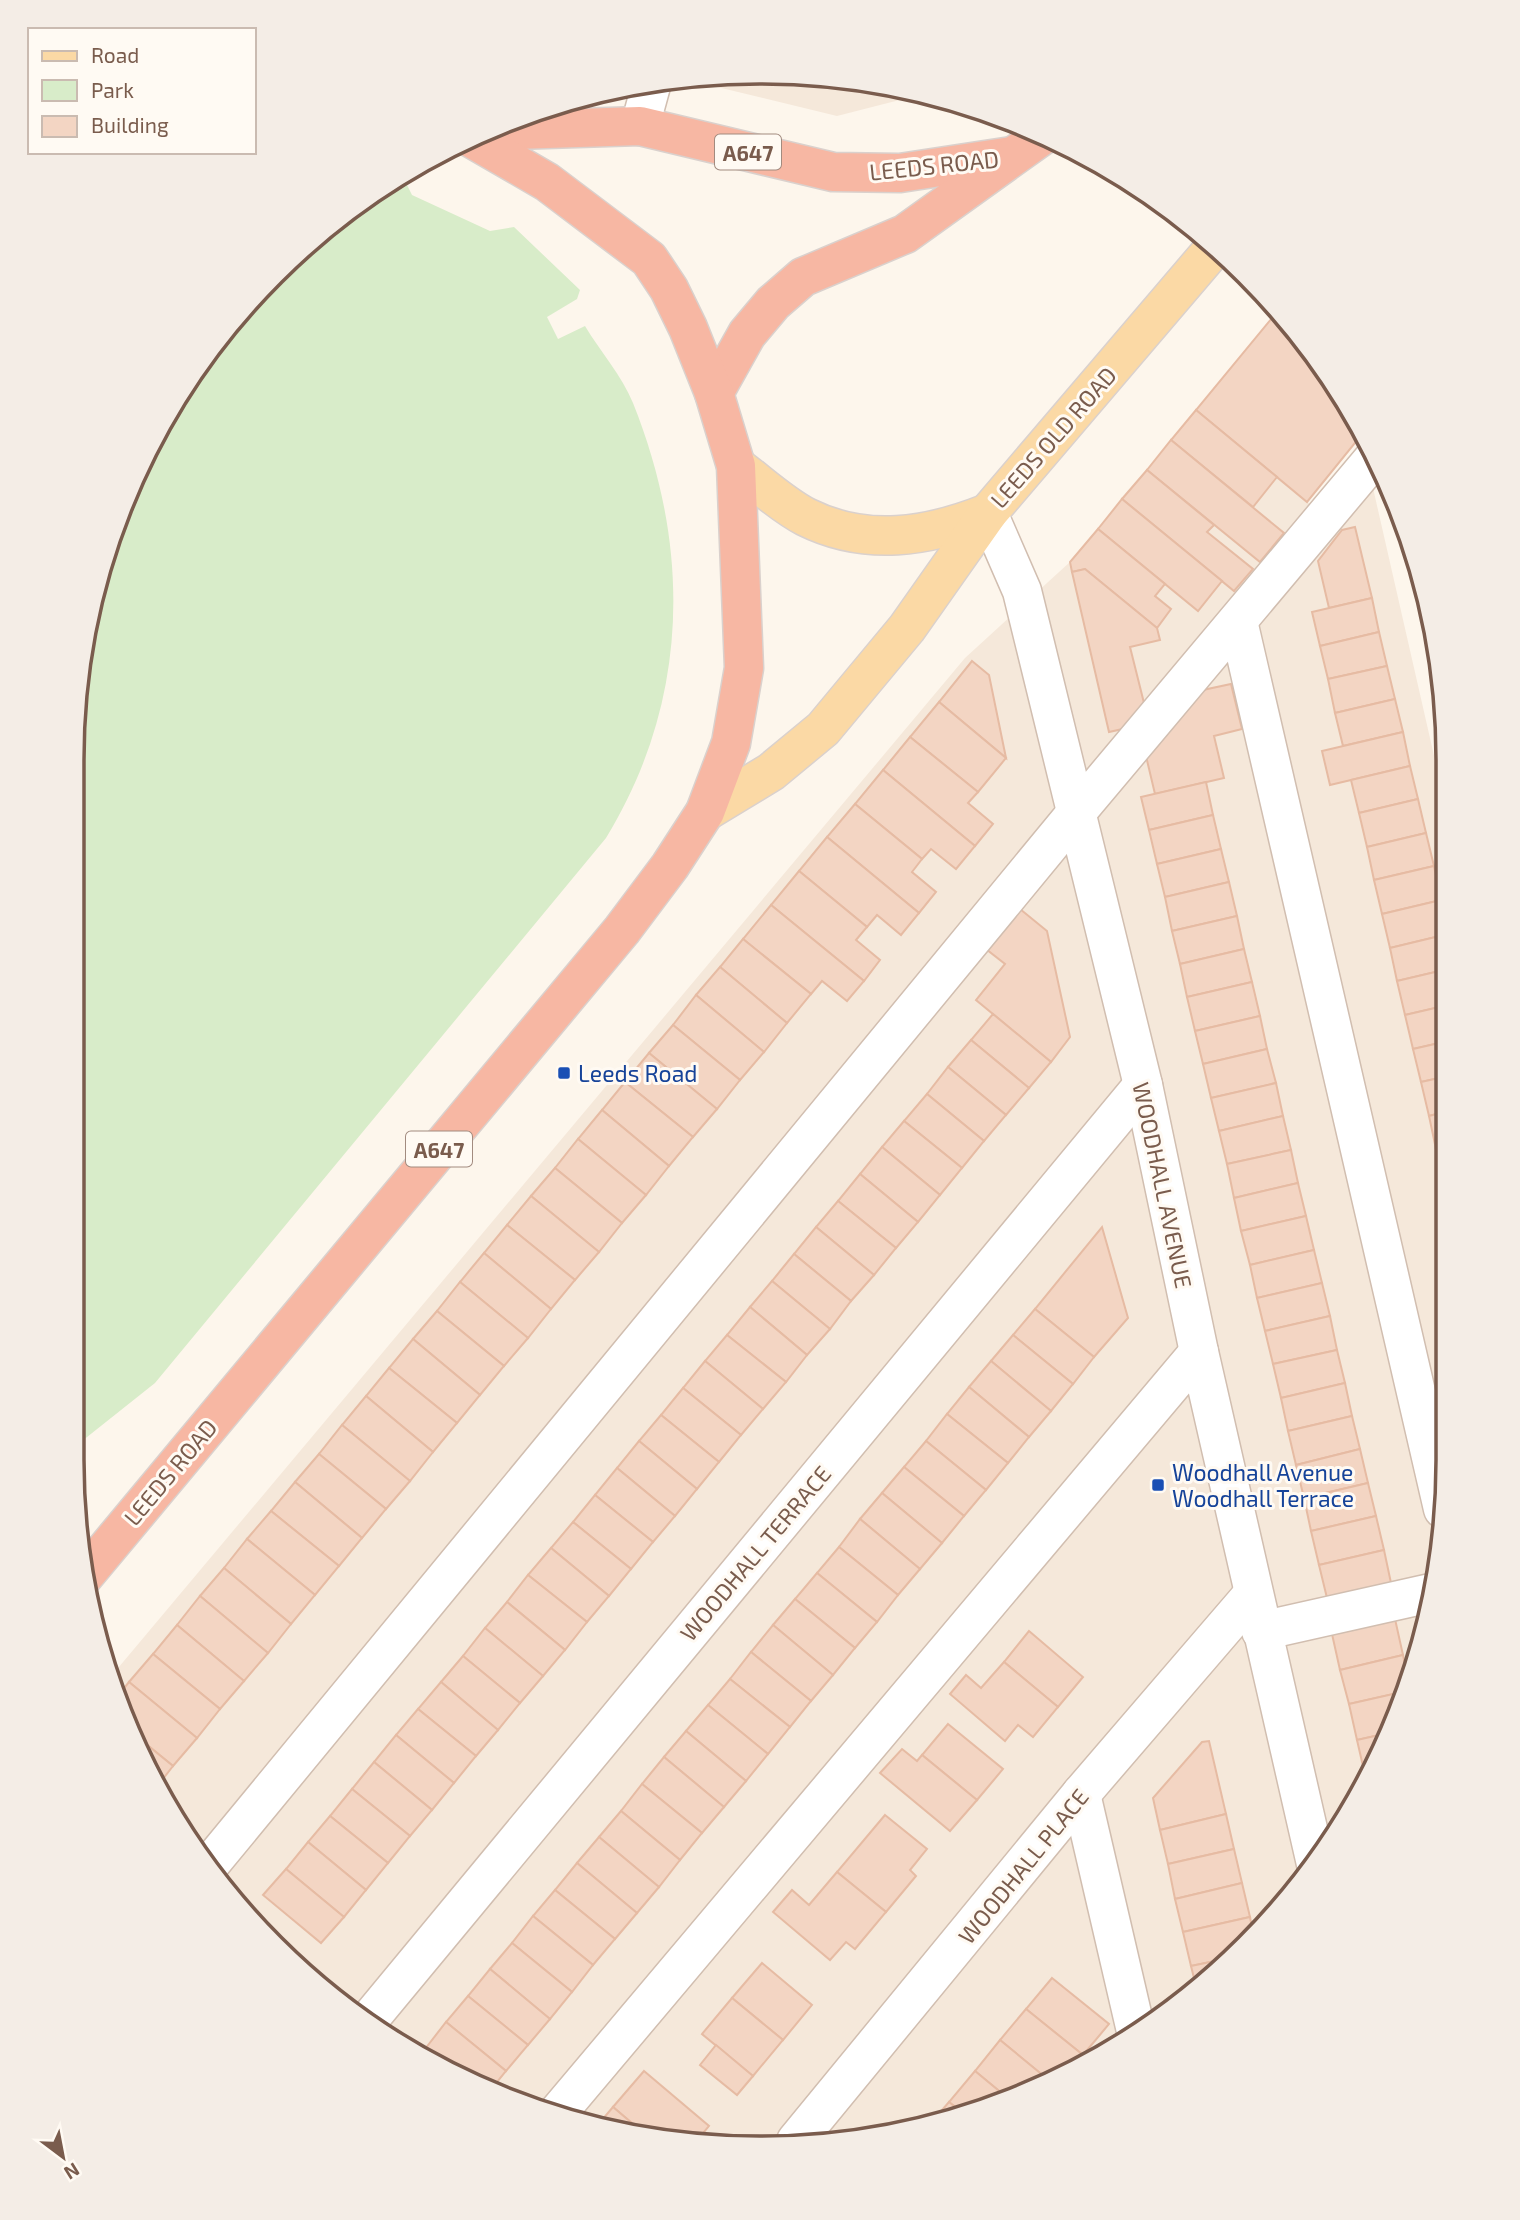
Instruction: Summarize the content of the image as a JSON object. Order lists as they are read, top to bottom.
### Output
{
  "streets": {
    "highway": ["A647", "LEEDS ROAD"],
    "main road": ["LEEDS OLD ROAD"],
    "street": ["WOODHALL AVENUE", "WOODHALL TERRACE", "WOODHALL PLACE"]
  },
  "crossings": [
    ["LEEDS ROAD", "LEEDS OLD ROAD"],
    ["LEEDS ROAD", "WOODHALL AVENUE"],
    ["LEEDS OLD ROAD", "WOODHALL AVENUE"],
    ["WOODHALL AVENUE", "WOODHALL TERRACE"],
    ["WOODHALL AVENUE", "WOODHALL PLACE"]
  ],
  "places": {
    "transit": ["Leeds Road", "Woodhall Avenue Woodhall Terrace"]
  },
  "legend": ["Road", "Park", "Building"],
  "north": "bottom right"
}
